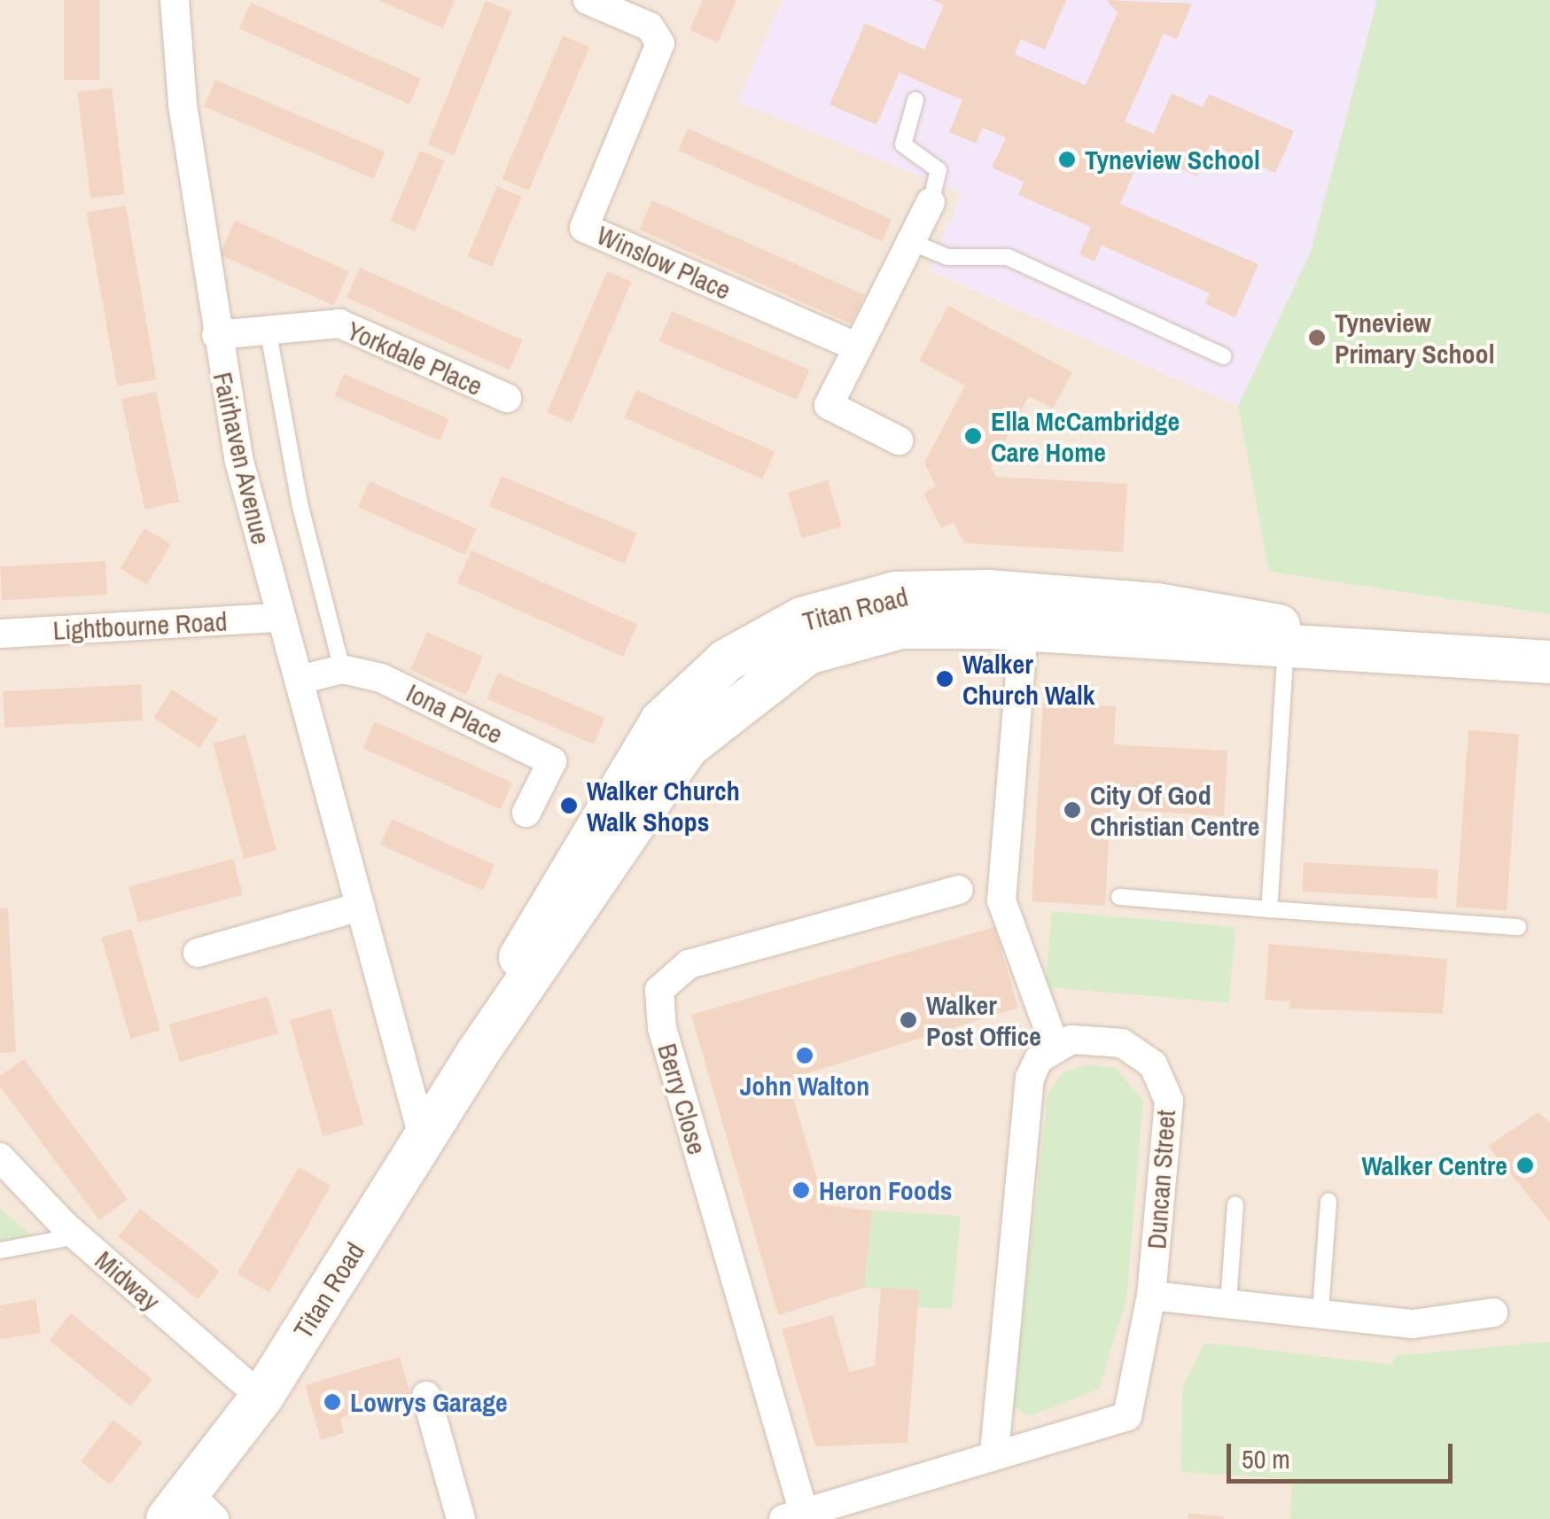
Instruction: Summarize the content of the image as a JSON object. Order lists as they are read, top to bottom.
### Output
{
  "streets": {
    "street": [
      "Winslow Place",
      "Yorkdale Place",
      "Fairhaven Avenue",
      "Titan Road",
      "Lightbourne Road",
      "Iona Place",
      "Berry Close",
      "Duncan Street",
      "Midway"
    ]
  },
  "crossings": [
    ["Yorkdale Place", "Fairhaven Avenue"],
    ["Fairhaven Avenue", "Titan Road"],
    ["Fairhaven Avenue", "Lightbourne Road"],
    ["Fairhaven Avenue", "Iona Place"],
    ["Titan Road", "Midway"],
    ["Berry Close", "Duncan Street"]
  ],
  "places": [
    "Tyneview School",
    "Tyneview Primary School",
    "Ella McCambridge Care Home",
    "Walker Church Walk",
    "Walker Church Walk Shops",
    "City Of God Christian Centre",
    "Walker Post Office",
    "John Walton",
    "Walker Centre",
    "Heron Foods",
    "Lowrys Garage"
  ],
  "scale_bar": "50 m"
}
